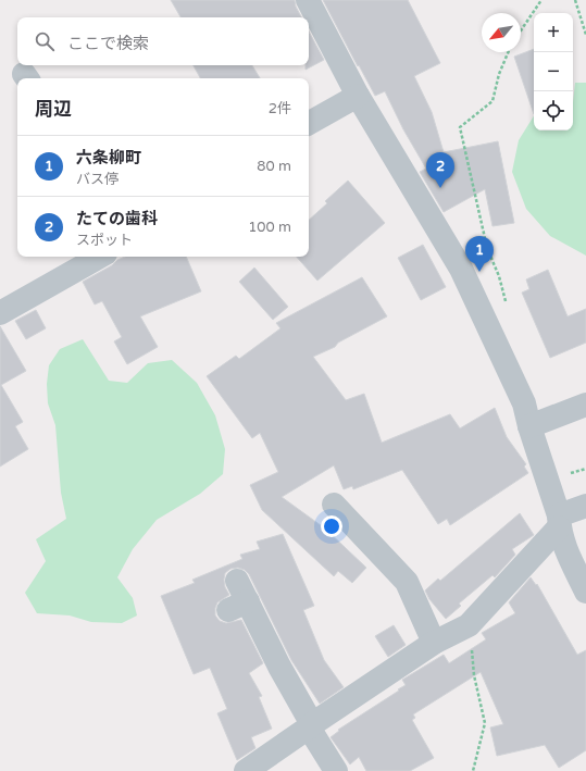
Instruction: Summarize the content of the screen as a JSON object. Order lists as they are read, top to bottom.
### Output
{
  "north": "bottom left",
  "page": {
    "map_buttons": ["+", "−"],
    "search": "ここで検索",
    "heading": ["周辺", "2件"],
    "list": [
      {
        "mark": "1",
        "name": "六条柳町",
        "note": "バス停",
        "value": "80 m"
      },
      {
        "mark": "2",
        "name": "たての歯科",
        "note": "スポット",
        "value": "100 m"
      }
    ],
    "pins": ["2", "1"]
  }
}
